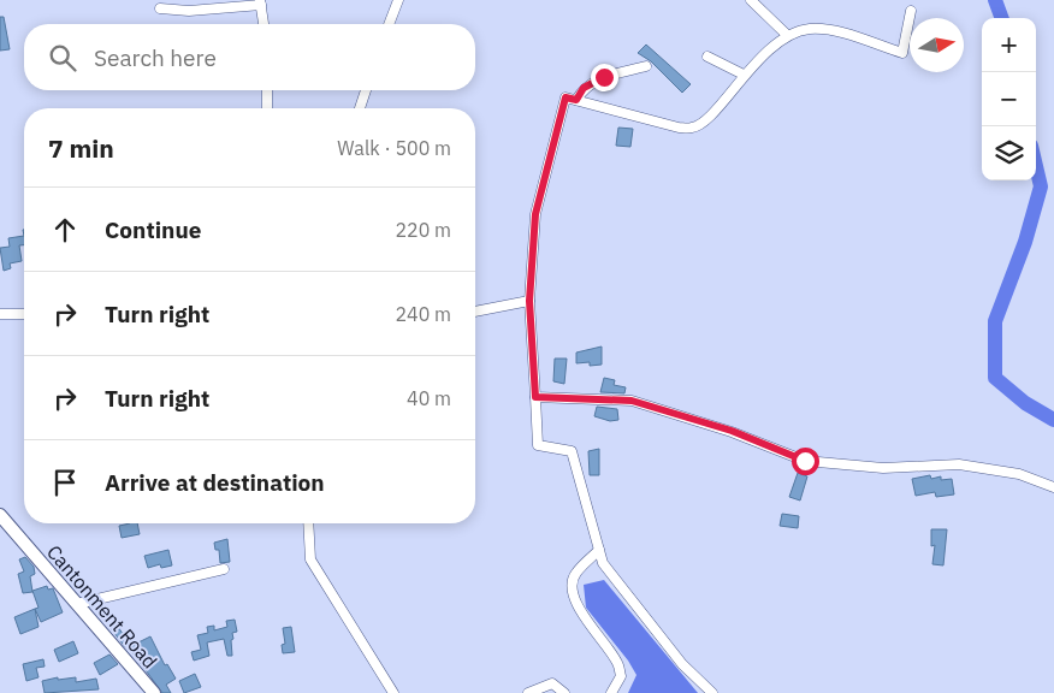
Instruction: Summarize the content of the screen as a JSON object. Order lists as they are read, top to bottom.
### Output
{
  "streets": {
    "street": ["Cantonment Road"]
  },
  "north": "right",
  "page": {
    "map_buttons": ["+", "−"],
    "search": "Search here",
    "heading": ["7 min", "Walk · 500 m"],
    "list": [
      ["Continue", "220 m"],
      ["Turn right", "240 m"],
      ["Turn right", "40 m"],
      "Arrive at destination"
    ]
  }
}
